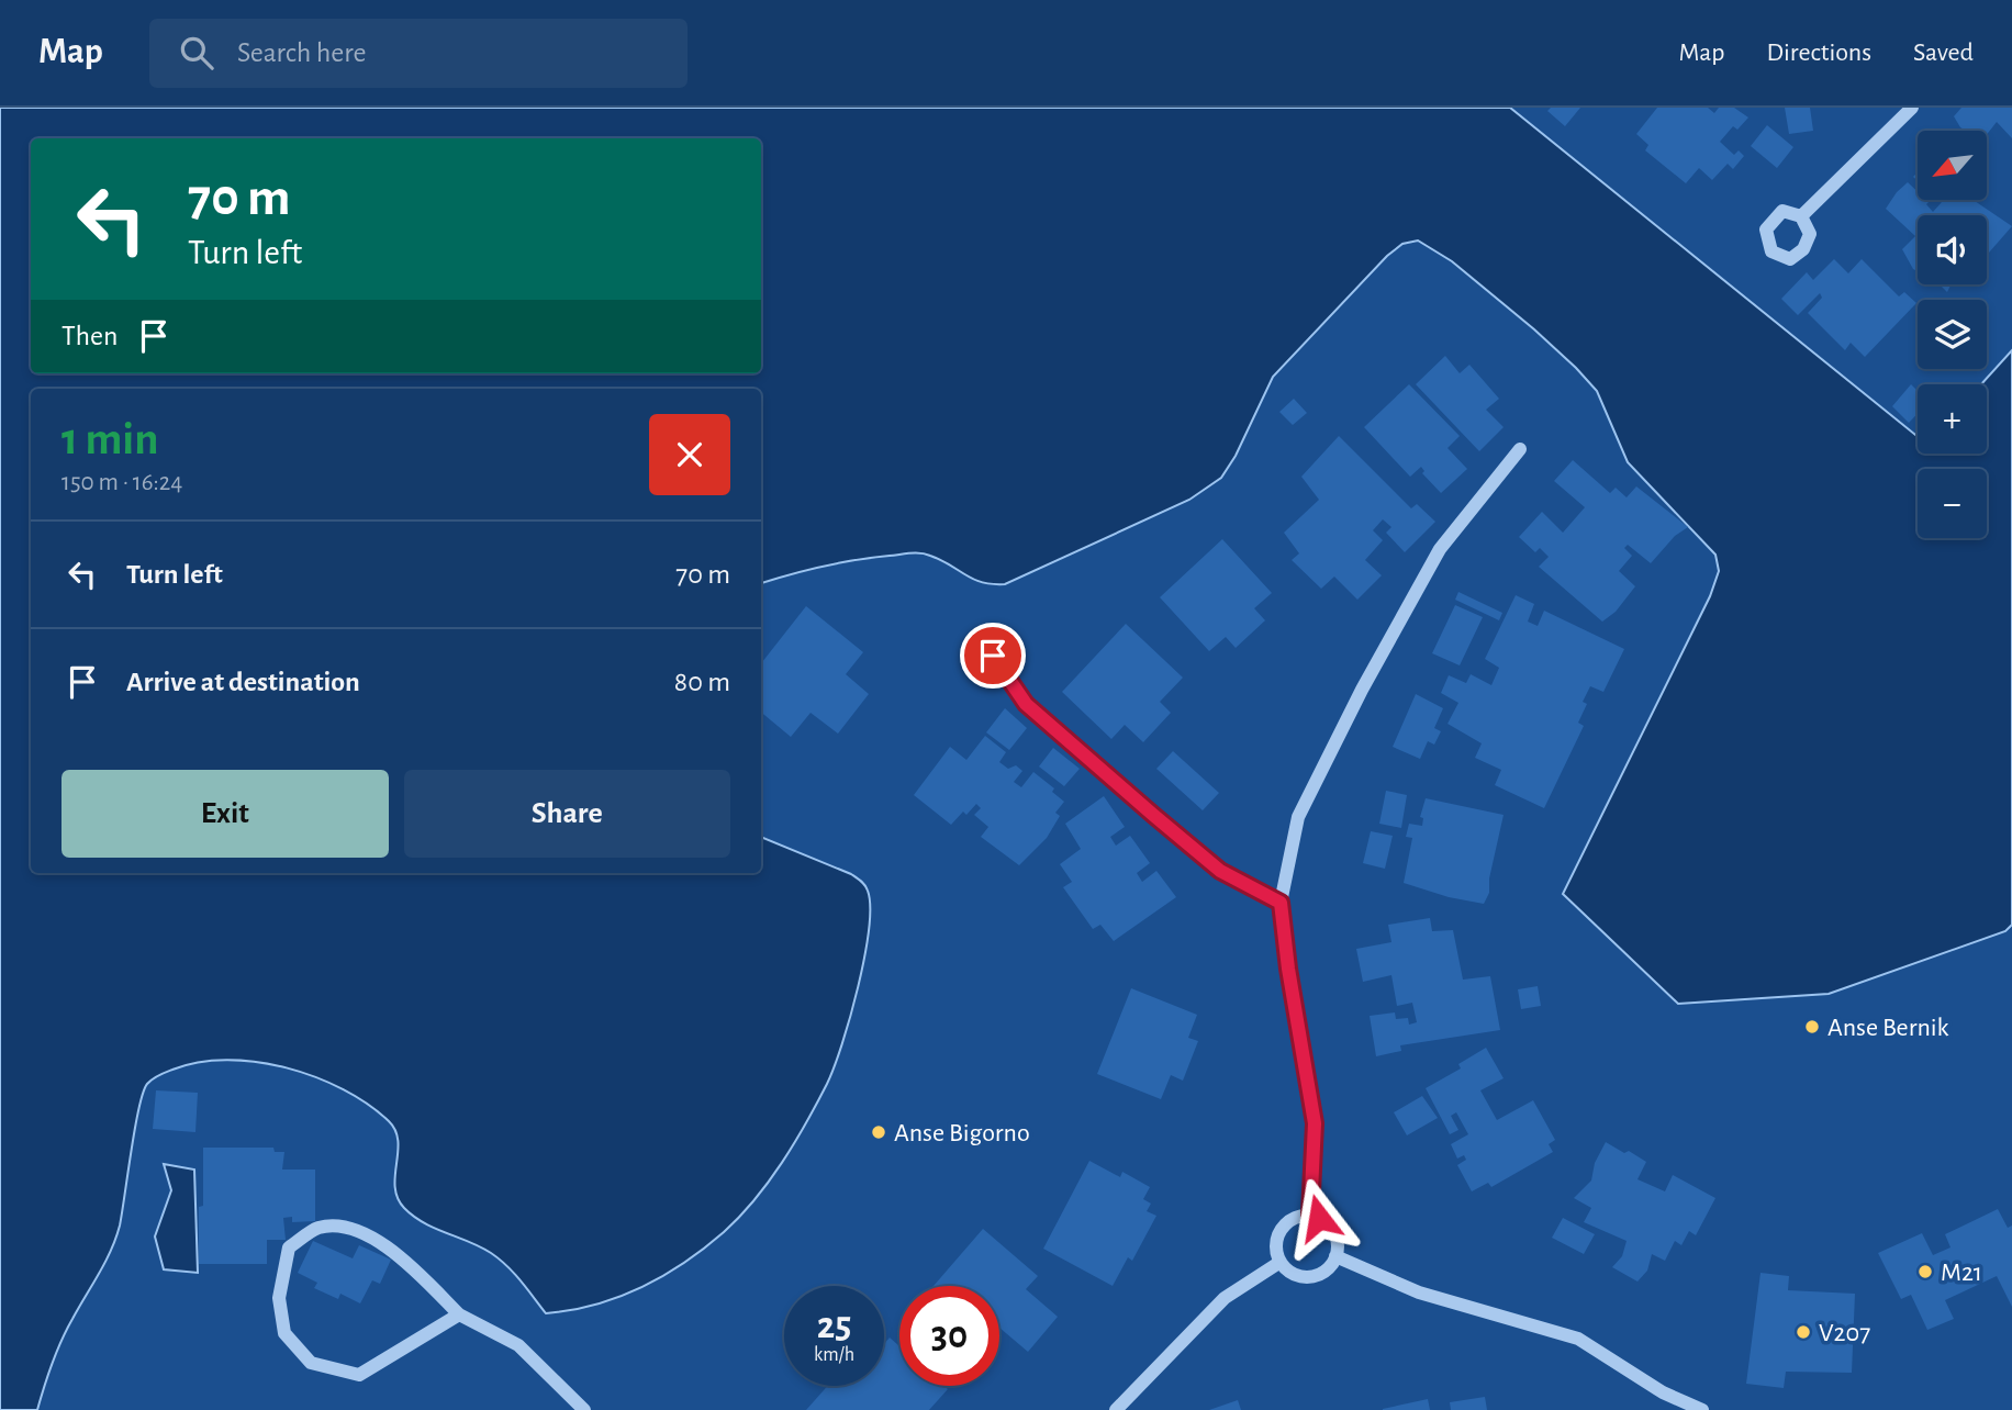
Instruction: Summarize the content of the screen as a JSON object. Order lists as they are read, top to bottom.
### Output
{
  "places": [
    "Anse Bernik",
    "Anse Bigorno",
    "M21",
    "V207"
  ],
  "north": "bottom left",
  "page": {
    "header": "Map",
    "search": "Search here",
    "nav": ["Map", "Directions", "Saved"],
    "map_buttons": ["+", "−"],
    "turn": ["70 m", "Turn left"],
    "then": "Then",
    "heading": ["1 min", "150 m · 16:24"],
    "list": [
      {
        "name": "Turn left",
        "value": "70 m"
      },
      {
        "name": "Arrive at destination",
        "value": "80 m"
      }
    ],
    "buttons": ["Exit", "Share"],
    "speed": "25 km/h",
    "limit": "30"
  }
}
